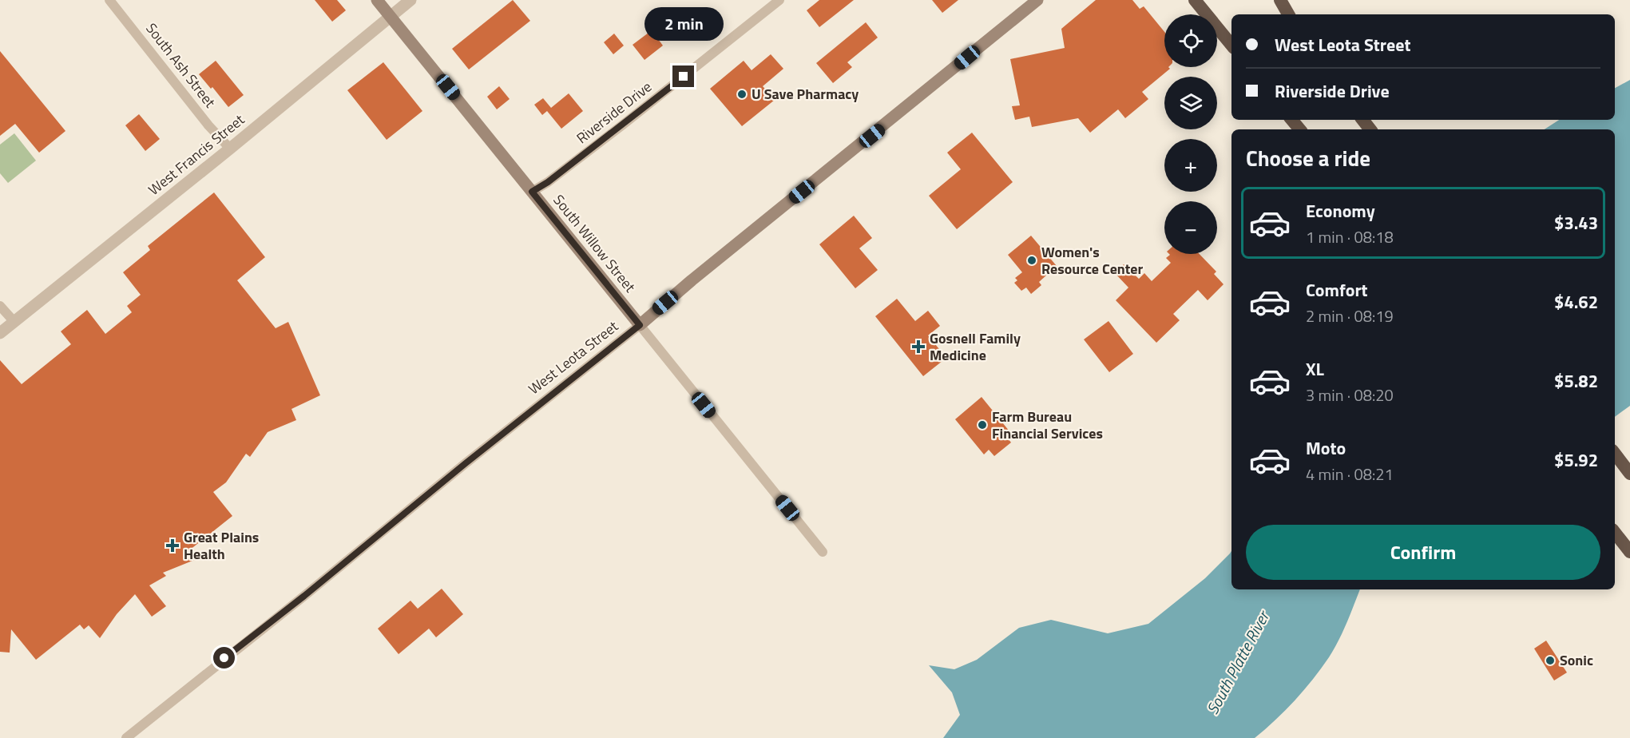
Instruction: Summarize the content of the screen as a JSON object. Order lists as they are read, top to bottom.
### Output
{
  "streets": {
    "main road": ["South Willow Street", "West Leota Street"],
    "street": ["South Ash Street", "Riverside Drive", "West Francis Street"]
  },
  "crossings": [
    ["South Ash Street", "West Francis Street"],
    ["Riverside Drive", "South Willow Street"],
    ["West Francis Street", "South Willow Street"],
    ["South Willow Street", "West Leota Street"]
  ],
  "water": ["South Platte River"],
  "places": {
    "other": [
      "U Save Pharmacy",
      "Women's Resource Center",
      "Farm Bureau Financial Services",
      "Sonic"
    ],
    "health": ["Gosnell Family Medicine", "Great Plains Health"]
  },
  "page": {
    "bubble": "2 min",
    "map_buttons": ["+", "−"],
    "banner": ["West Leota Street", "Riverside Drive"],
    "heading": "Choose a ride",
    "list": [
      {
        "name": "Economy",
        "note": "1 min · 08:18",
        "value": "$3.43"
      },
      {
        "name": "Comfort",
        "note": "2 min · 08:19",
        "value": "$4.62"
      },
      {
        "name": "XL",
        "note": "3 min · 08:20",
        "value": "$5.82"
      },
      {
        "name": "Moto",
        "note": "4 min · 08:21",
        "value": "$5.92"
      }
    ],
    "buttons": "Confirm"
  }
}
